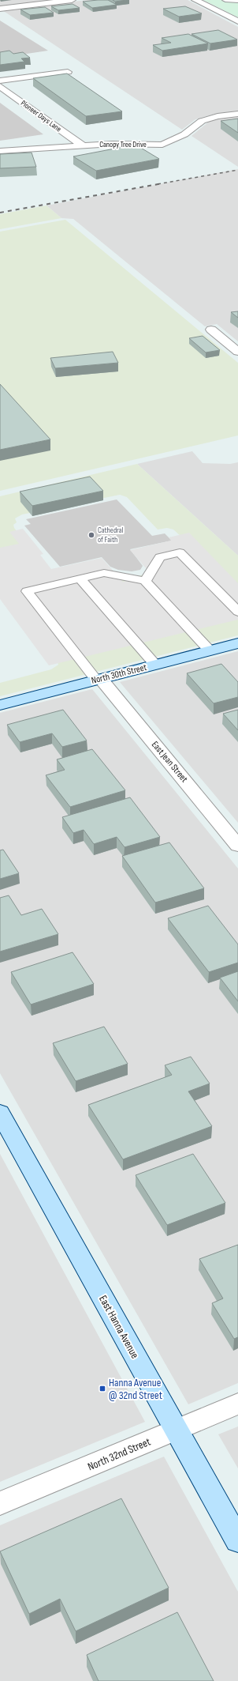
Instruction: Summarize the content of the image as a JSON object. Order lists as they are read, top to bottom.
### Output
{
  "streets": {
    "street": [
      "Pioneer Days Lane",
      "Canopy Tree Drive",
      "North 30th Street",
      "East Jean Street",
      "East Hanna Avenue",
      "North 32nd Street"
    ]
  },
  "crossings": [
    ["Pioneer Days Lane", "Canopy Tree Drive"],
    ["North 30th Street", "East Jean Street"],
    ["East Hanna Avenue", "North 32nd Street"]
  ],
  "places": {
    "other": ["Cathedral of Faith"],
    "transit": ["Hanna Avenue @ 32nd Street"]
  }
}
